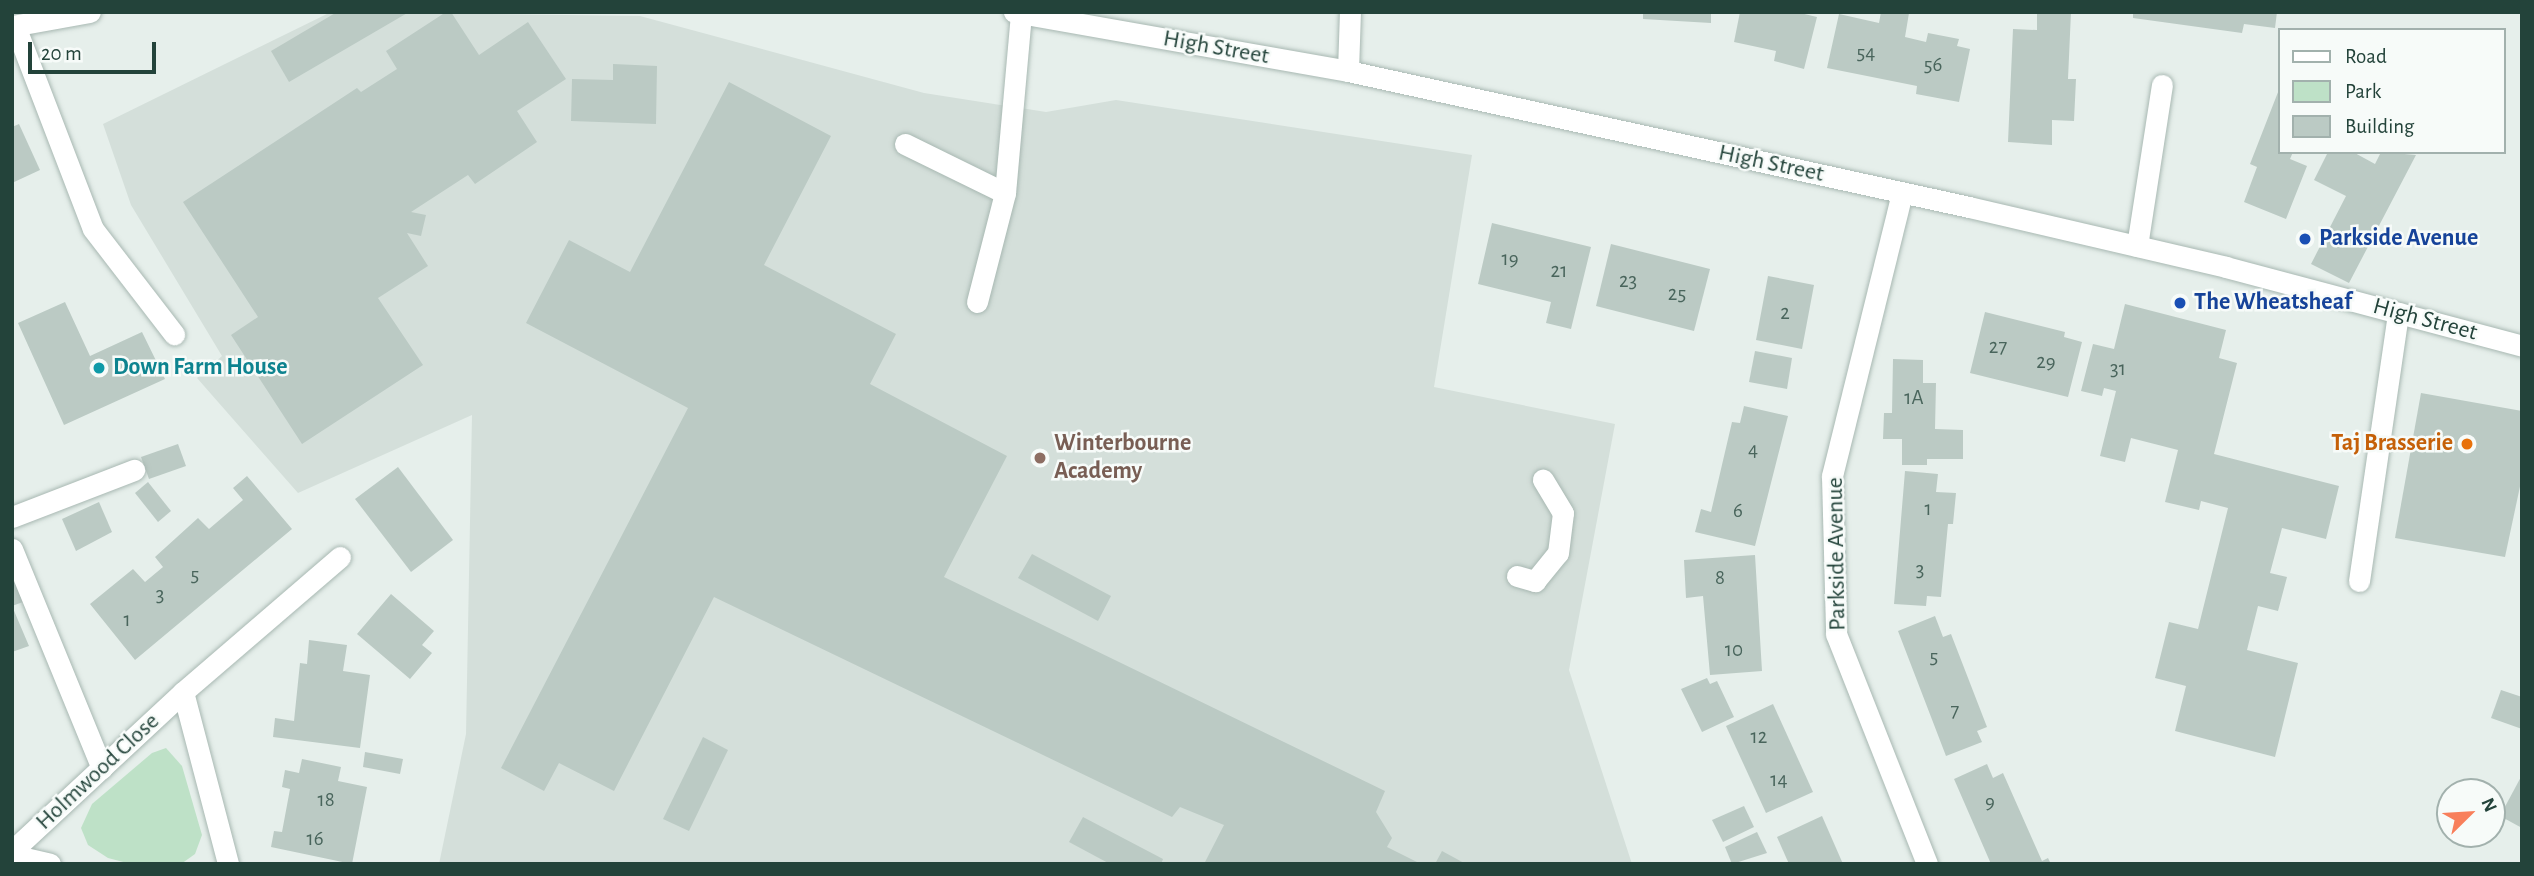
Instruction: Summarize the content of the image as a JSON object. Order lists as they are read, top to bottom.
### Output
{
  "streets": {
    "main road": ["High Street", "Parkside Avenue", "Holmwood Close"]
  },
  "crossings": [
    ["High Street", "Parkside Avenue"]
  ],
  "places": [
    "Parkside Avenue",
    "The Wheatsheaf",
    "Down Farm House",
    "Taj Brasserie",
    "Winterbourne Academy"
  ],
  "house_numbers": [
    "54",
    "56",
    "19",
    "21",
    "23",
    "25",
    "2",
    "27",
    "29",
    "31",
    "1A",
    "4",
    "1",
    "6",
    "3",
    "5",
    "8",
    "3",
    "1",
    "10",
    "5",
    "7",
    "12",
    "14",
    "18",
    "9",
    "16"
  ],
  "legend": ["Road", "Park", "Building"],
  "scale_bar": "20 m",
  "north": "top right"
}
